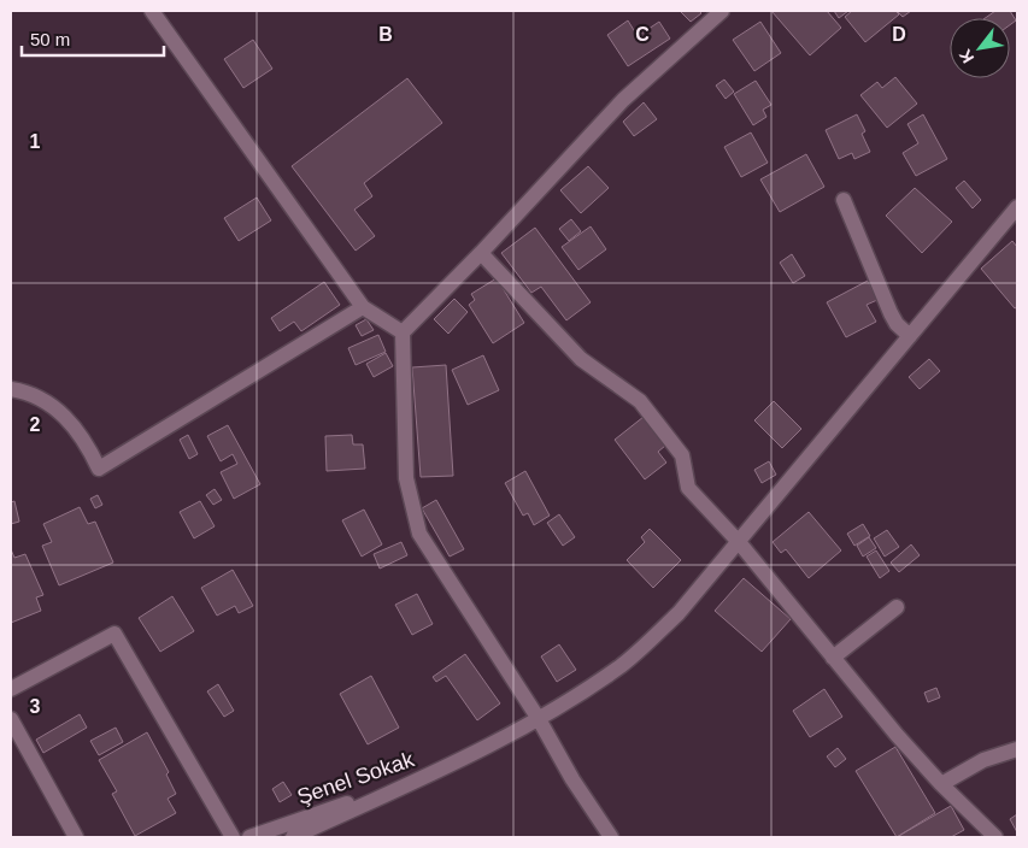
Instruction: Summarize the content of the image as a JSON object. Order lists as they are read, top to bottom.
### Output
{
  "streets": {
    "street": ["Şenel Sokak"]
  },
  "scale_bar": "50 m",
  "north": "bottom left",
  "grid": {
    "columns": ["B", "C", "D"],
    "rows": ["1", "2", "3"]
  }
}
